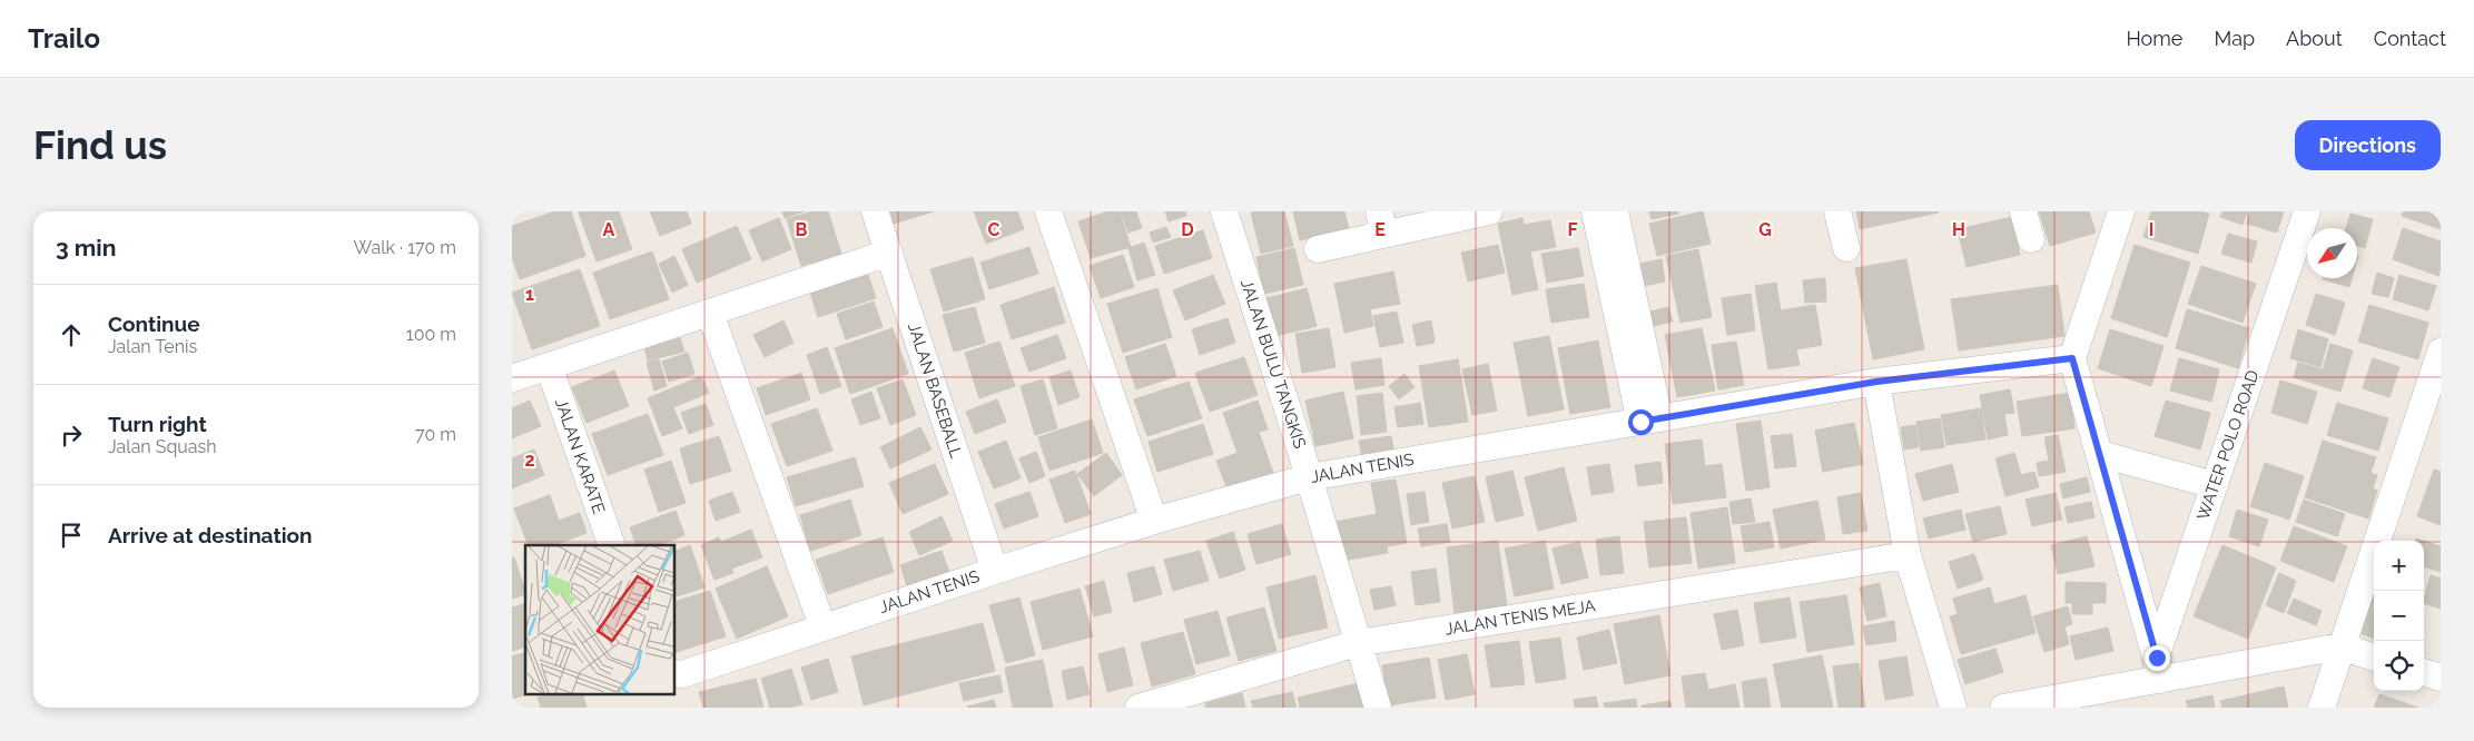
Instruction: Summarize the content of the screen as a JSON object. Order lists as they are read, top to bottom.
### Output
{
  "streets": {
    "street": [
      "JALAN BULU TANGKIS",
      "JALAN BASEBALL",
      "WATER POLO ROAD",
      "JALAN KARATE",
      "JALAN TENIS",
      "JALAN TENIS MEJA"
    ]
  },
  "crossings": [
    ["JALAN BULU TANGKIS", "JALAN TENIS"],
    ["JALAN BULU TANGKIS", "JALAN TENIS MEJA"],
    ["JALAN BASEBALL", "JALAN TENIS"]
  ],
  "north": "bottom left",
  "page": {
    "header": "Trailo",
    "nav": [
      "Home",
      "Map",
      "About",
      "Contact"
    ],
    "buttons": "Directions",
    "title": "Find us",
    "heading": ["3 min", "Walk · 170 m"],
    "list": [
      ["Continue", "Jalan Tenis", "100 m"],
      ["Turn right", "Jalan Squash", "70 m"],
      "Arrive at destination"
    ],
    "map_buttons": ["+", "−"]
  },
  "grid": {
    "columns": [
      "A",
      "B",
      "C",
      "D",
      "E",
      "F",
      "G",
      "H",
      "I"
    ],
    "rows": ["1", "2"]
  }
}
